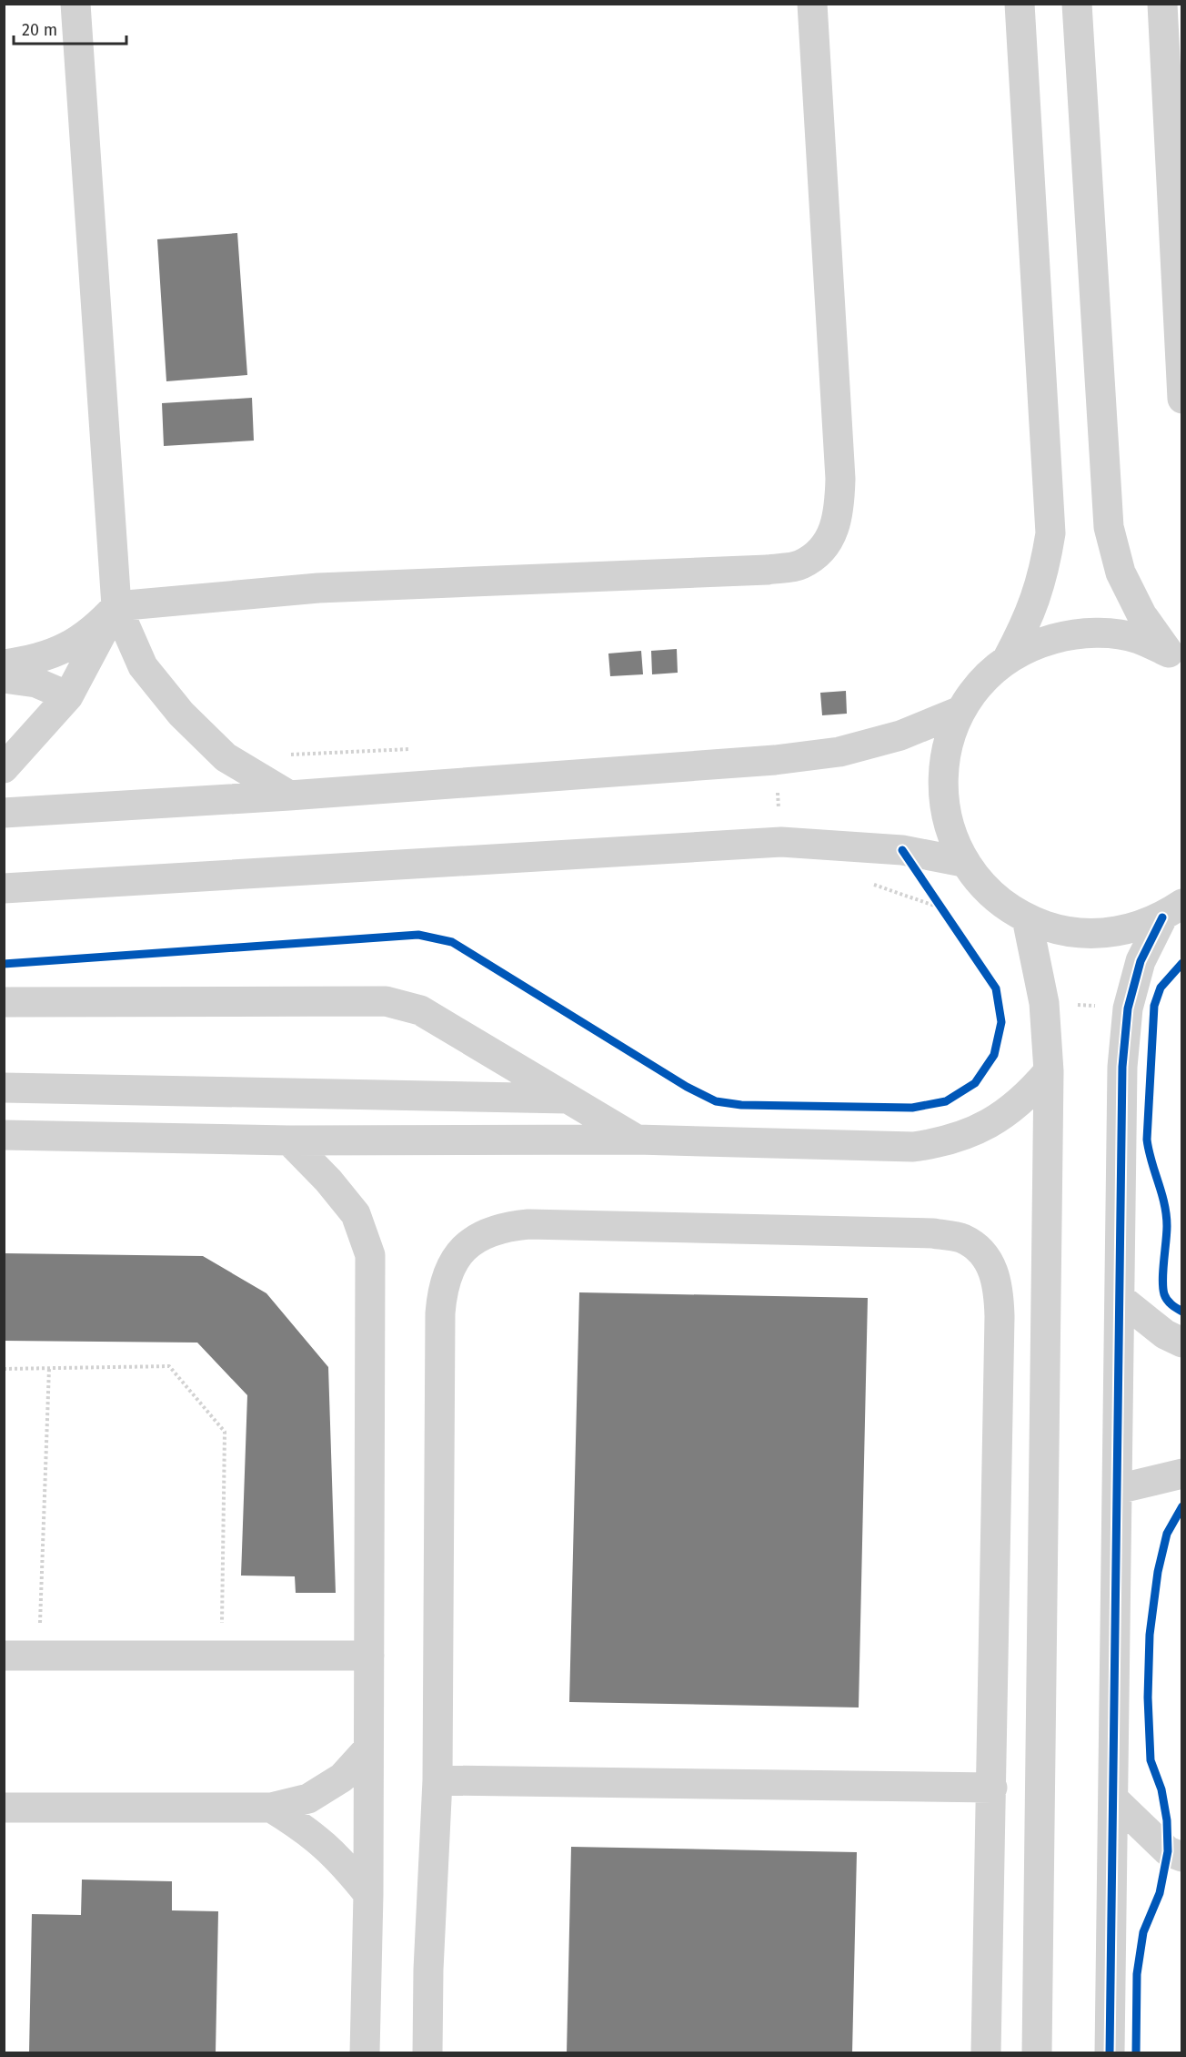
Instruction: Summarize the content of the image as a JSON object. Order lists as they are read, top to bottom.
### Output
{
  "scale_bar": "20 m"
}
